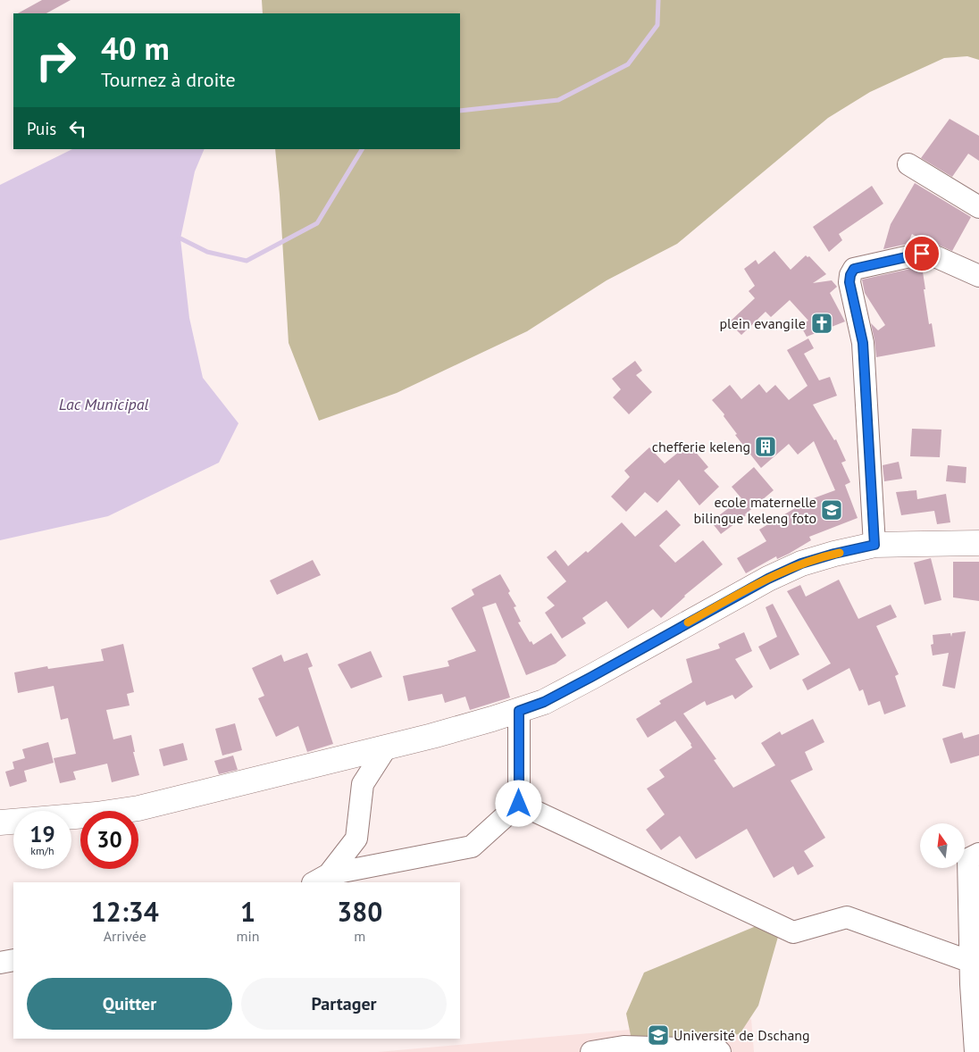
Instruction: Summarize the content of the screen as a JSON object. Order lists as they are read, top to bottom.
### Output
{
  "water": ["Lac Municipal"],
  "places": {
    "church": ["plein evangile"],
    "building": ["chefferie keleng"],
    "school or university": ["ecole maternelle bilingue keleng foto", "Université de Dschang"]
  },
  "north": "top",
  "page": {
    "turn": ["40 m", "Tournez à droite"],
    "then": "Puis",
    "speed": "19 km/h",
    "limit": "30",
    "eta": [
      "12:34",
      "Arrivée",
      "1",
      "min",
      "380",
      "m"
    ],
    "buttons": ["Quitter", "Partager"]
  }
}
